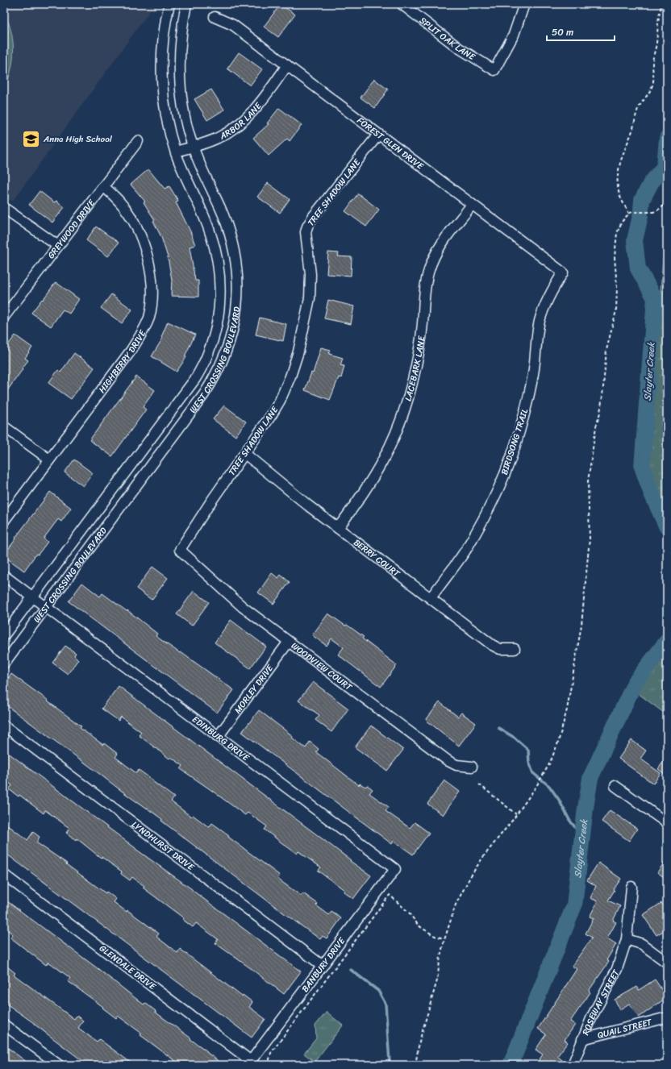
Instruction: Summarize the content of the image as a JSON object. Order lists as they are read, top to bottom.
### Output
{
  "streets": {
    "street": [
      "SPLIT OAK LANE",
      "ARBOR LANE",
      "FOREST GLEN DRIVE",
      "TREE SHADOW LANE",
      "GREYWOOD DRIVE",
      "WEST CROSSING BOULEVARD",
      "HIGHBERRY DRIVE",
      "LACEBARK LANE",
      "BIRDSONG TRAIL",
      "BERRY COURT",
      "WOODVIEW COURT",
      "MORLEY DRIVE",
      "EDINBURG DRIVE",
      "LYNDHURST DRIVE",
      "BANBURY DRIVE",
      "GLENDALE DRIVE",
      "ROSEWAY STREET",
      "QUAIL STREET"
    ]
  },
  "crossings": [
    ["ARBOR LANE", "FOREST GLEN DRIVE"],
    ["ARBOR LANE", "WEST CROSSING BOULEVARD"],
    ["FOREST GLEN DRIVE", "TREE SHADOW LANE"],
    ["FOREST GLEN DRIVE", "LACEBARK LANE"],
    ["FOREST GLEN DRIVE", "BIRDSONG TRAIL"],
    ["TREE SHADOW LANE", "BERRY COURT"],
    ["TREE SHADOW LANE", "WOODVIEW COURT"],
    ["GREYWOOD DRIVE", "HIGHBERRY DRIVE"],
    ["WEST CROSSING BOULEVARD", "EDINBURG DRIVE"],
    ["LACEBARK LANE", "BERRY COURT"],
    ["BIRDSONG TRAIL", "BERRY COURT"],
    ["WOODVIEW COURT", "MORLEY DRIVE"],
    ["MORLEY DRIVE", "EDINBURG DRIVE"],
    ["EDINBURG DRIVE", "BANBURY DRIVE"],
    ["LYNDHURST DRIVE", "BANBURY DRIVE"],
    ["BANBURY DRIVE", "GLENDALE DRIVE"],
    ["ROSEWAY STREET", "QUAIL STREET"]
  ],
  "water": ["Slayter Creek"],
  "places": {
    "school or university": ["Anna High School"]
  },
  "scale_bar": "50 m"
}
